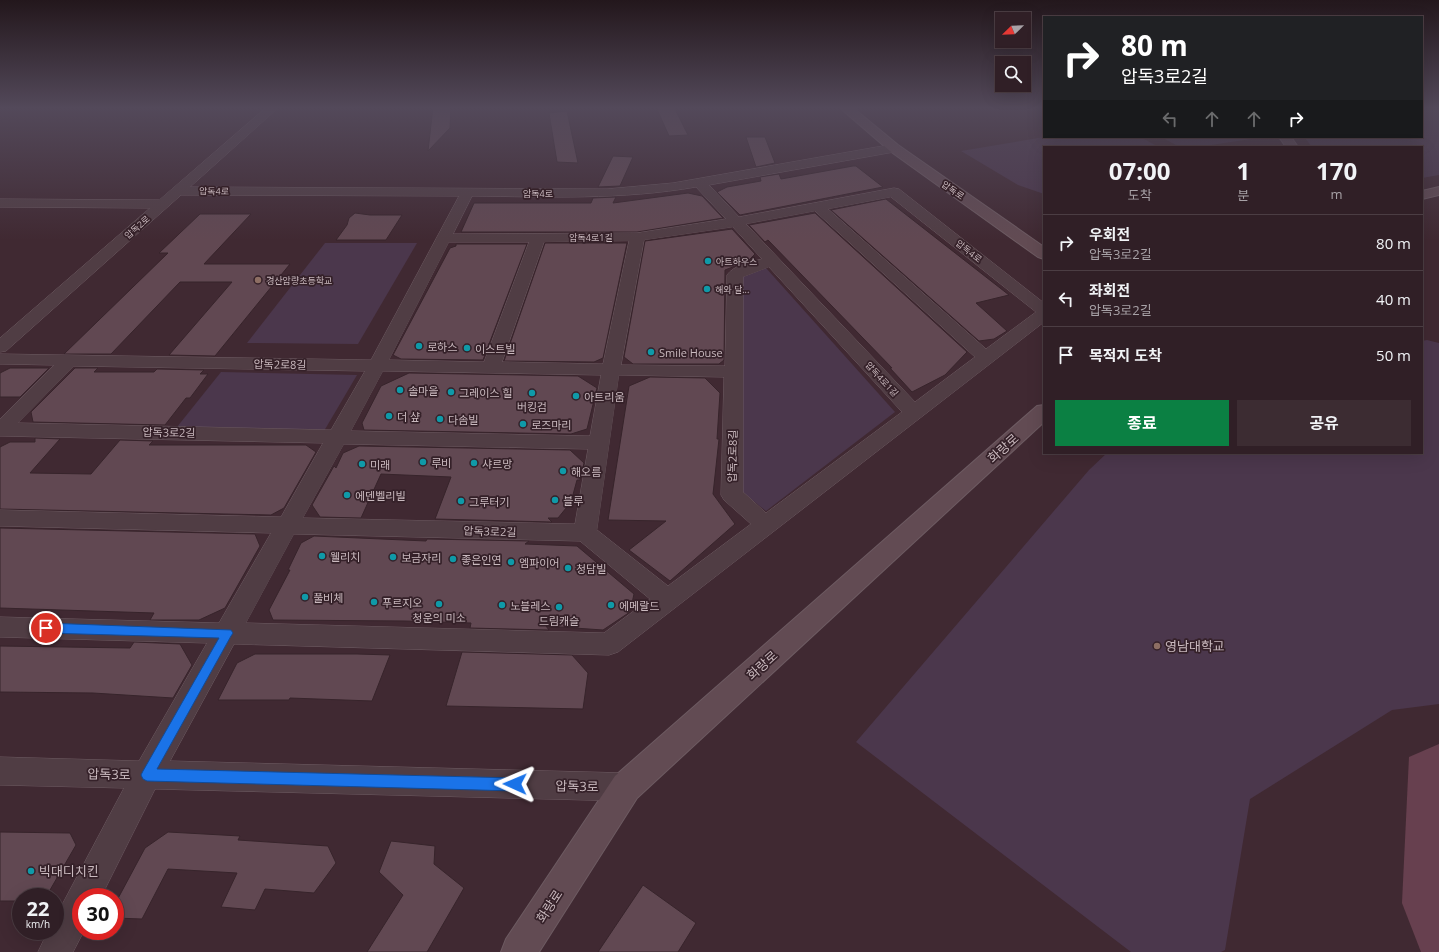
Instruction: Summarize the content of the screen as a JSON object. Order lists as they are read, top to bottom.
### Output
{
  "streets": {
    "street": [
      "압독로",
      "압독4로",
      "압독2로",
      "압독4로1길",
      "압독2로8길",
      "압독3로2길",
      "화랑로",
      "압독3로"
    ]
  },
  "crossings": [
    ["압독4로", "압독2로"],
    ["압독4로", "압독4로1길"],
    ["압독4로1길", "압독2로8길"],
    ["화랑로", "압독3로"]
  ],
  "places": [
    "아트하우스",
    "경산압량초등학교",
    "해와 달...",
    "로하스",
    "이스트빌",
    "Smile House",
    "솔마을",
    "그레이스 힐",
    "버킹검",
    "아트리움",
    "더 샾",
    "다솜빌",
    "로즈마리",
    "루비",
    "샤르망",
    "미래",
    "해오름",
    "에덴벨리빌",
    "블루",
    "그루터기",
    "웰리치",
    "보금자리",
    "좋은인연",
    "엠파이어",
    "청담빌",
    "풀비체",
    "푸르지오",
    "청운의 미소",
    "노블레스",
    "에메랄드",
    "드림캐슬",
    "영남대학교",
    "빅대디치킨"
  ],
  "north": "bottom left",
  "page": {
    "turn": ["80 m", "압독3로2길"],
    "eta": [
      "07:00",
      "도착",
      "1",
      "분",
      "170",
      "m"
    ],
    "list": [
      {
        "name": "우회전",
        "note": "압독3로2길",
        "value": "80 m"
      },
      {
        "name": "좌회전",
        "note": "압독3로2길",
        "value": "40 m"
      },
      {
        "name": "목적지 도착",
        "value": "50 m"
      }
    ],
    "buttons": ["종료", "공유"],
    "speed": "22 km/h",
    "limit": "30"
  }
}
